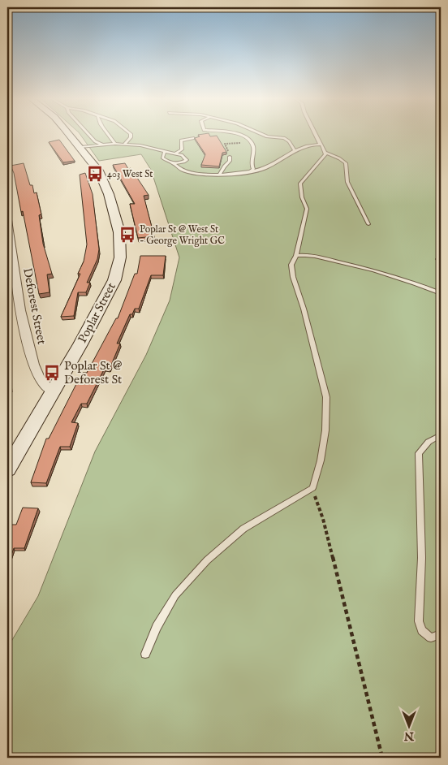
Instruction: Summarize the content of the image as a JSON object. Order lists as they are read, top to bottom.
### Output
{
  "streets": {
    "street": ["Deforest Street", "Poplar Street"]
  },
  "crossings": [
    ["Deforest Street", "Poplar Street"]
  ],
  "places": {
    "bus stop": ["403 West St", "Poplar St @ West St - George Wright GC", "Poplar St @ Deforest St"]
  },
  "north": "bottom"
}
